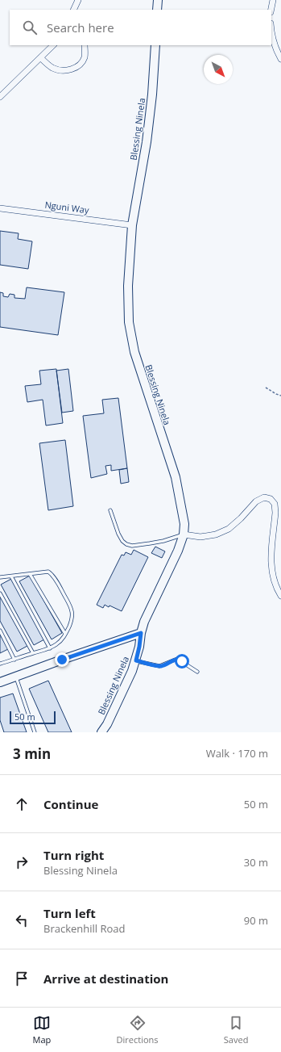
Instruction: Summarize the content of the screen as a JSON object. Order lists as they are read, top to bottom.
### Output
{
  "streets": {
    "street": ["Blessing Ninela", "Nguni Way"]
  },
  "crossings": [
    ["Blessing Ninela", "Nguni Way"]
  ],
  "scale_bar": "50 m",
  "north": "bottom right",
  "page": {
    "search": "Search here",
    "scale": "50 m",
    "heading": ["3 min", "Walk · 170 m"],
    "list": [
      ["Continue", "50 m"],
      ["Turn right", "Blessing Ninela", "30 m"],
      ["Turn left", "Brackenhill Road", "90 m"],
      "Arrive at destination"
    ],
    "nav": ["Map", "Directions", "Saved"]
  }
}
